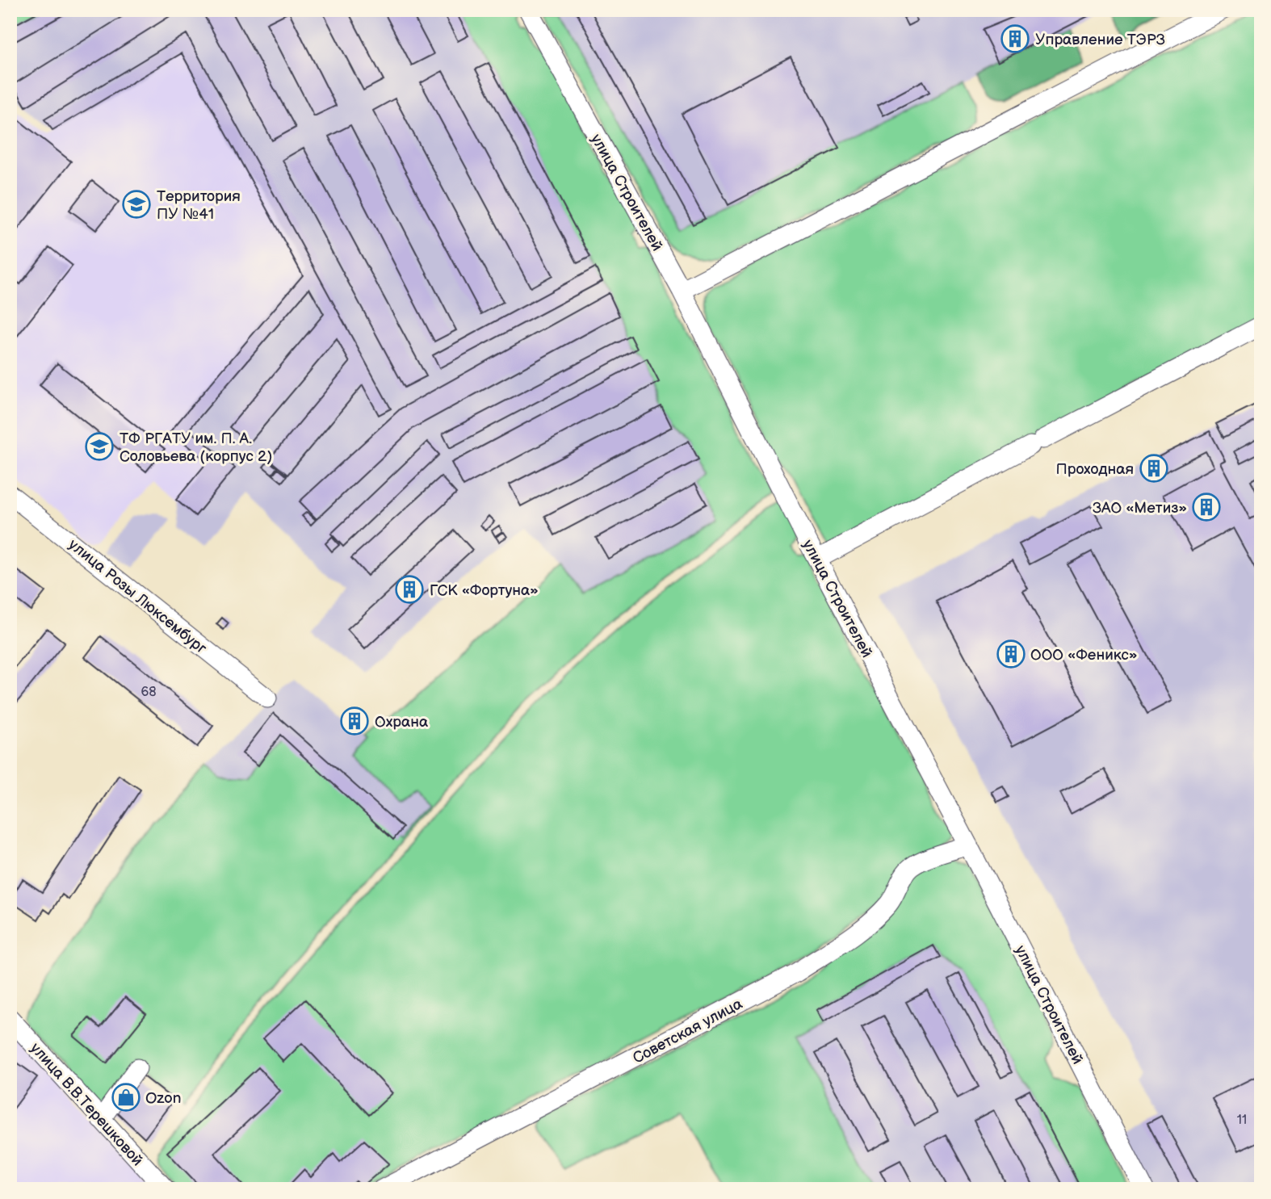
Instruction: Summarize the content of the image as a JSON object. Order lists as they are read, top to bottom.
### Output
{
  "streets": {
    "street": [
      "улица Строителей",
      "улица Розы Люксембург",
      "Советская улица",
      "улица В.В.Терешковой"
    ]
  },
  "crossings": [
    ["улица Строителей", "Советская улица"]
  ],
  "places": {
    "building": [
      "Управление ТЭРЗ",
      "Проходная",
      "ЗАО «Метиз»",
      "ГСК «Фортуна»",
      "ООО «Феникс»",
      "Охрана"
    ],
    "school or university": ["Территория ПУ №41", "ТФ РГАТУ им. П. А. Соловьева (корпус 2)"],
    "shop": ["Ozon"]
  },
  "house_numbers": ["68", "11"]
}
